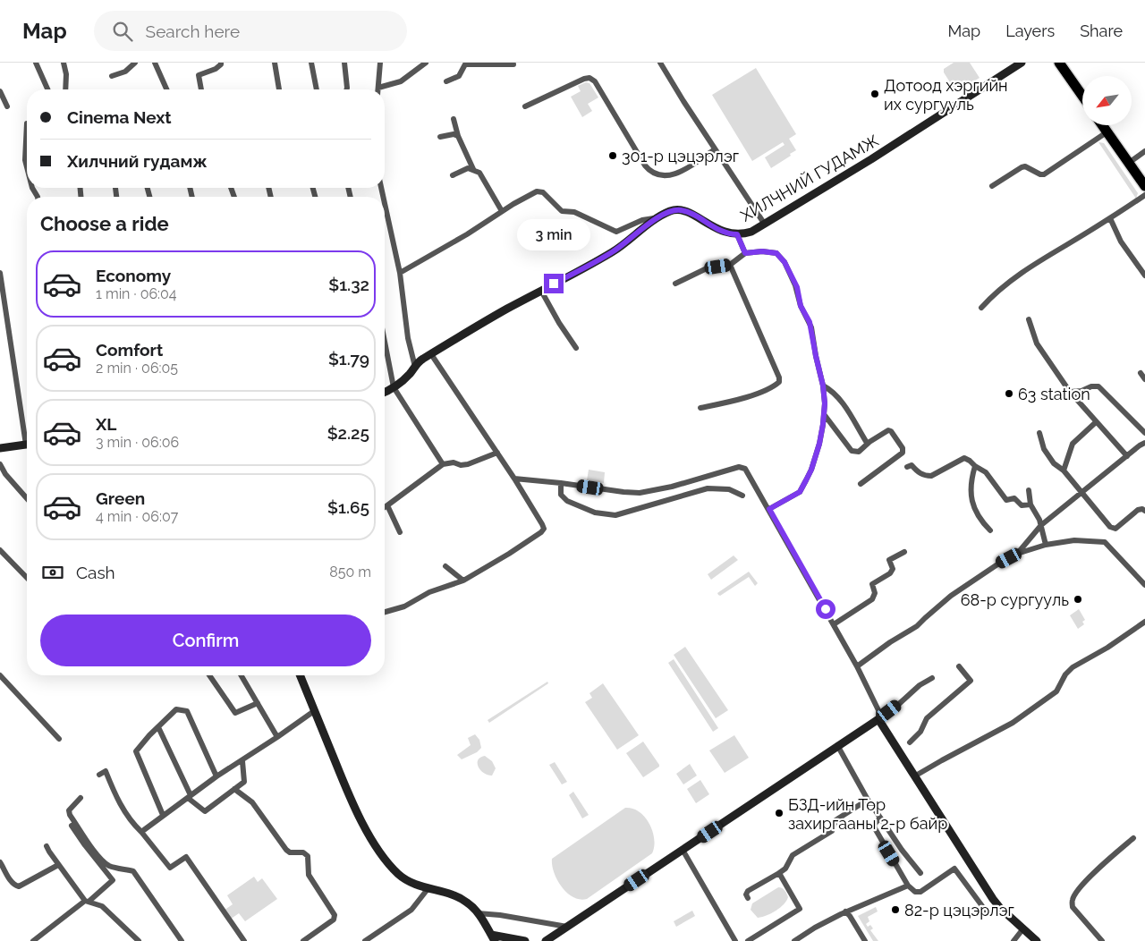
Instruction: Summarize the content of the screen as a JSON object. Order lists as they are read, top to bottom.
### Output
{
  "streets": {
    "main road": ["ХИЛЧНИЙ ГУДАМЖ"]
  },
  "places": [
    "Дотоод хэргийн их сургууль",
    "301-р цэцэрлэг",
    "63 station",
    "68-р сургууль",
    "БЗД-ийн Төр захиргааны 2-р байр",
    "82-р цэцэрлэг"
  ],
  "north": "bottom left",
  "page": {
    "header": "Map",
    "search": "Search here",
    "nav": ["Map", "Layers", "Share"],
    "banner": ["Cinema Next", "Хилчний гудамж"],
    "heading": "Choose a ride",
    "bubble": "3 min",
    "list": [
      {
        "name": "Economy",
        "note": "1 min · 06:04",
        "value": "$1.32"
      },
      {
        "name": "Comfort",
        "note": "2 min · 06:05",
        "value": "$1.79"
      },
      {
        "name": "XL",
        "note": "3 min · 06:06",
        "value": "$2.25"
      },
      {
        "name": "Green",
        "note": "4 min · 06:07",
        "value": "$1.65"
      }
    ],
    "pay": ["Cash", "850 m"],
    "buttons": "Confirm"
  }
}
